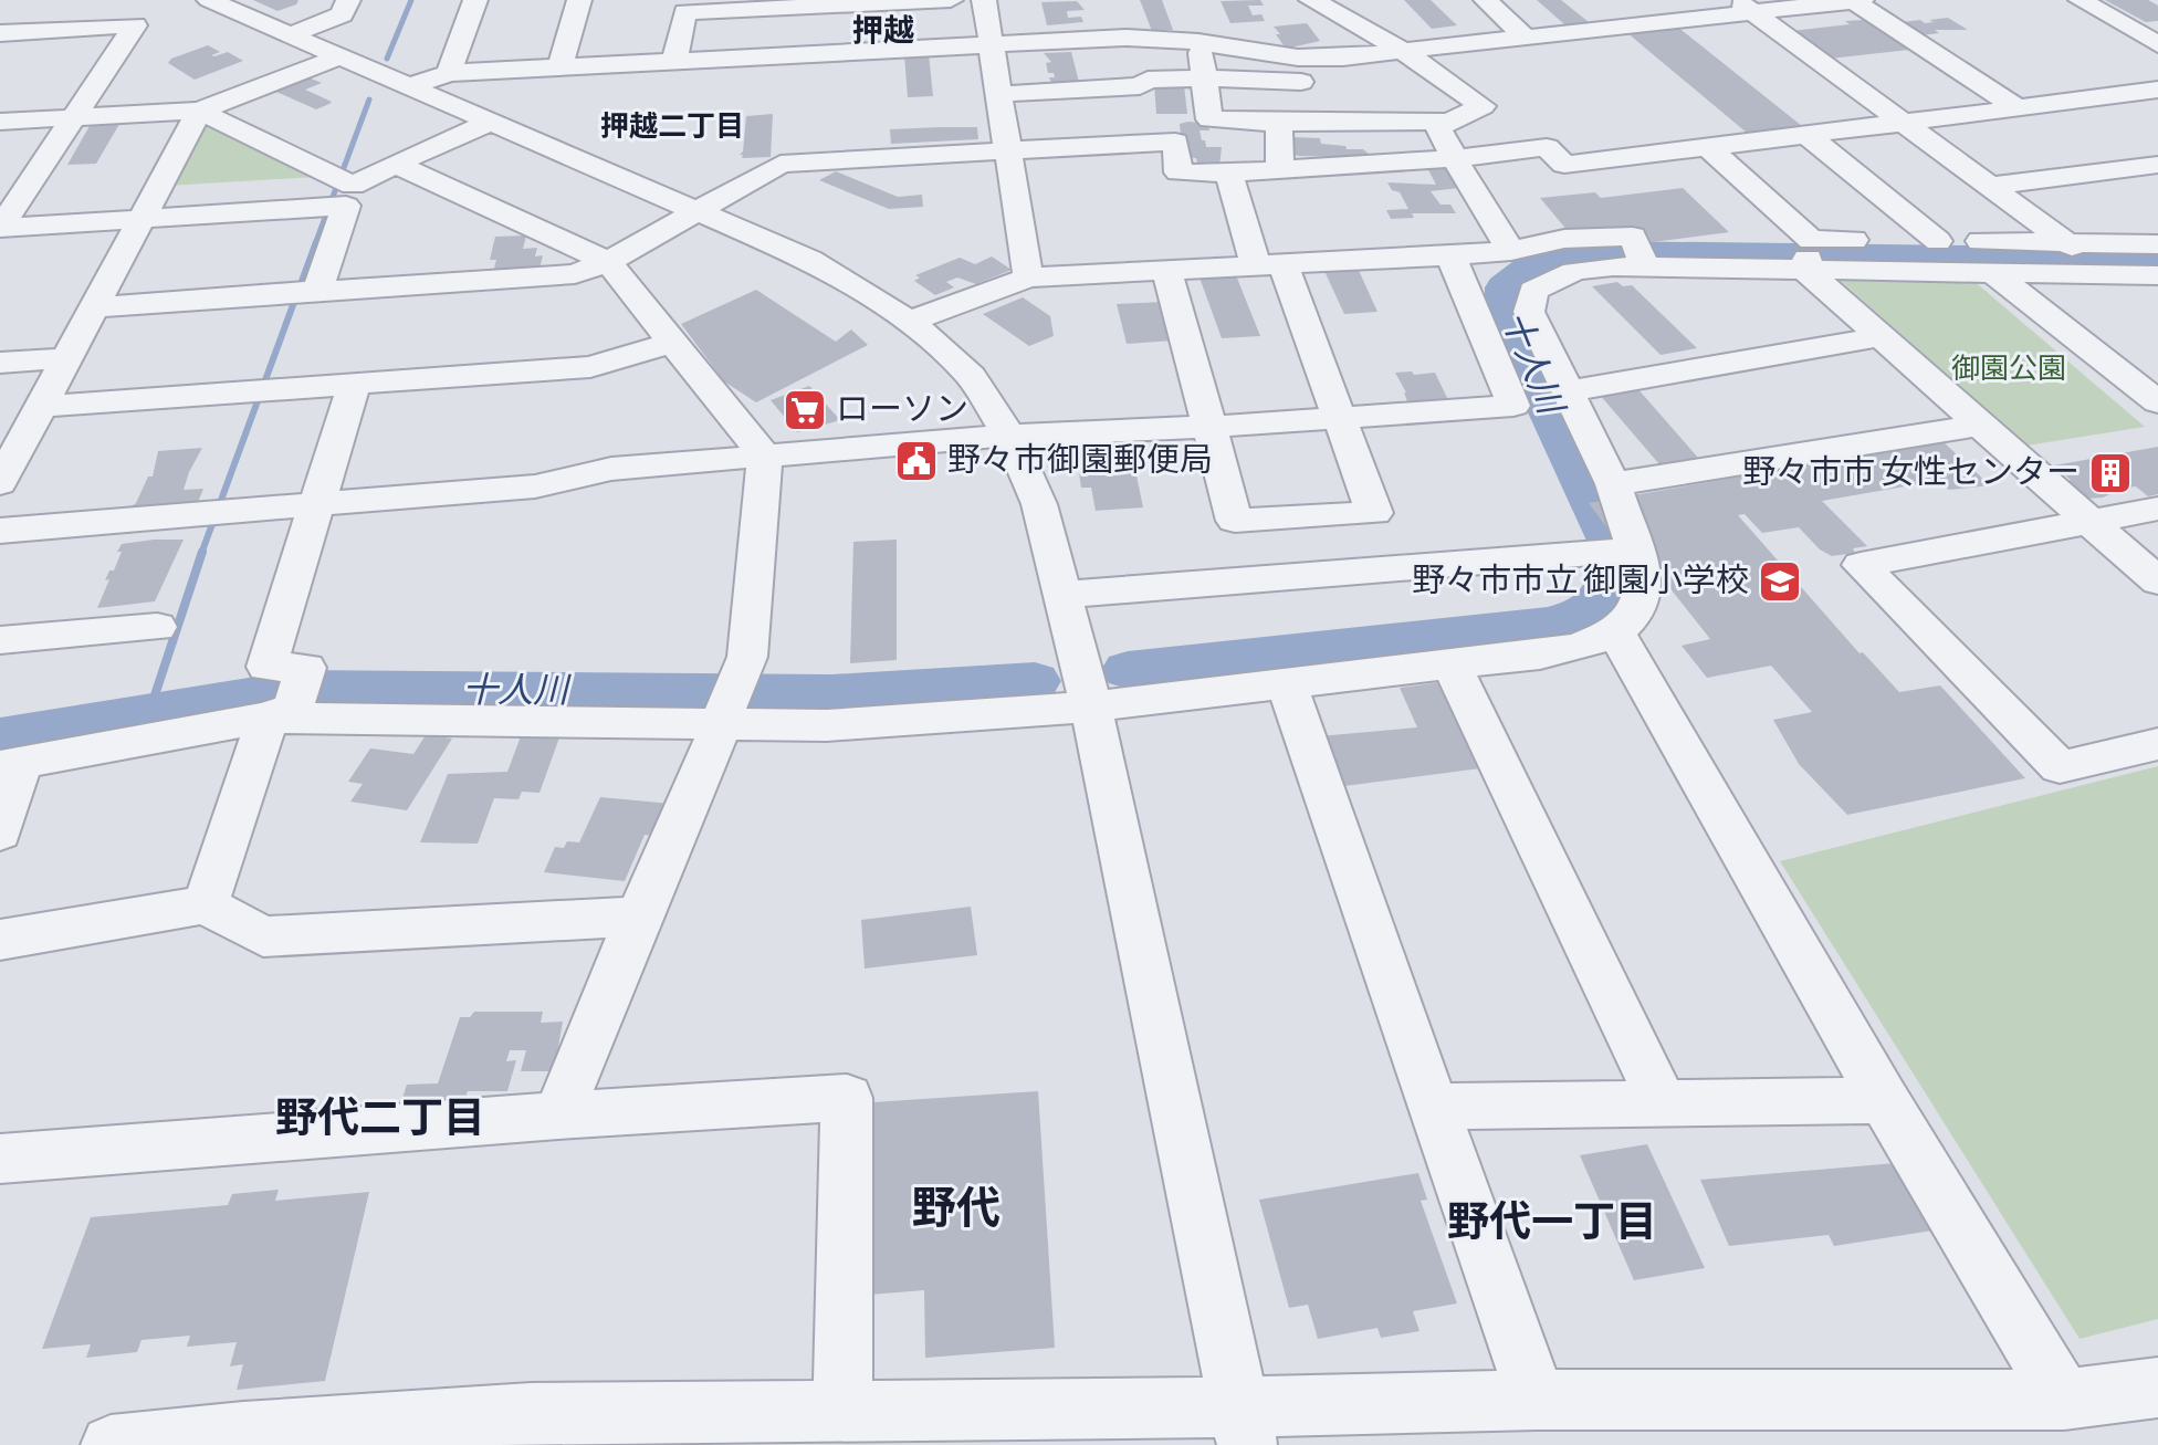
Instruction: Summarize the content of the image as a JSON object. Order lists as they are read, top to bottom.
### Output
{
  "districts": [
    "押越",
    "押越二丁目",
    "野代二丁目",
    "野代",
    "野代一丁目"
  ],
  "water": ["十人川"],
  "parks": ["御園公園"],
  "places": {
    "supermarket": ["ローソン"],
    "public building": ["野々市御園郵便局"],
    "building": ["野々市市 女性センター"],
    "school or university": ["野々市市立 御園小学校"]
  }
}
